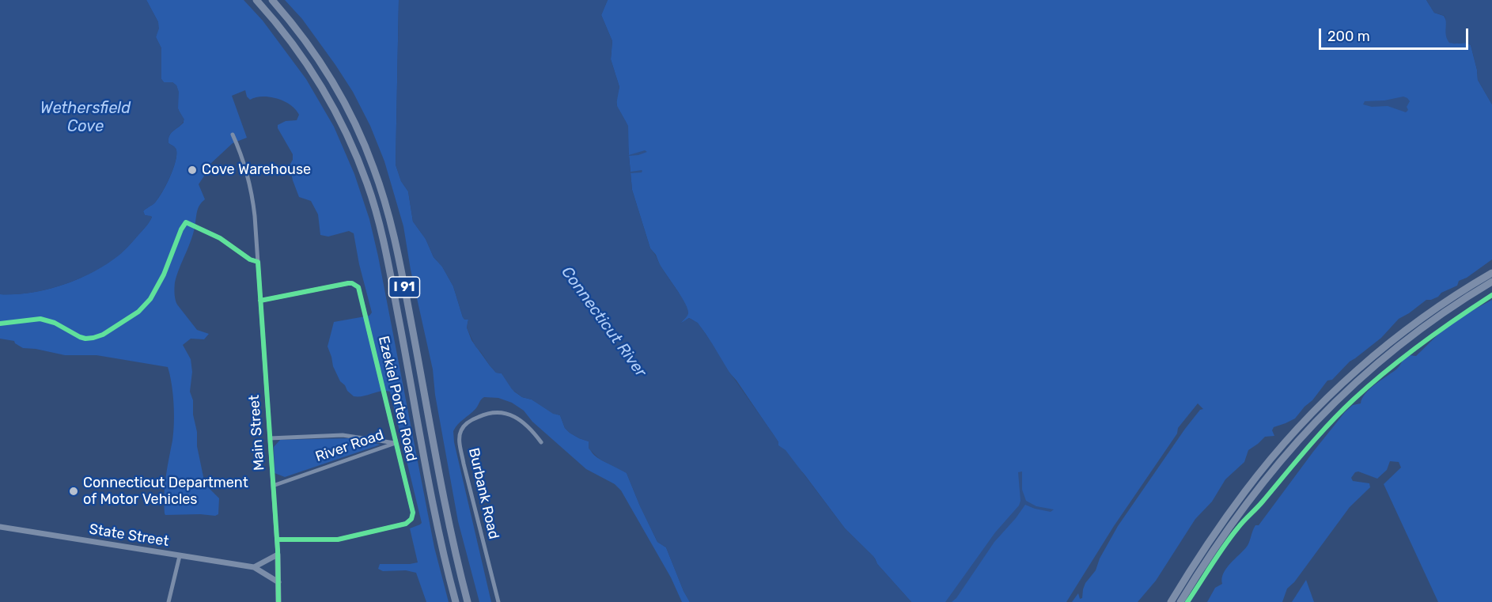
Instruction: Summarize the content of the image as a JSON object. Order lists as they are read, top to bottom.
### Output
{
  "streets": {
    "highway": ["I 91"],
    "street": [
      "Ezekiel Porter Road",
      "Main Street",
      "River Road",
      "Burbank Road",
      "State Street"
    ]
  },
  "crossings": [
    ["Ezekiel Porter Road", "Main Street"],
    ["Ezekiel Porter Road", "River Road"],
    ["Main Street", "River Road"],
    ["Main Street", "State Street"]
  ],
  "water": ["Wethersfield Cove", "Connecticut River"],
  "places": ["Cove Warehouse", "Connecticut Department of Motor Vehicles"],
  "scale_bar": "200 m"
}
